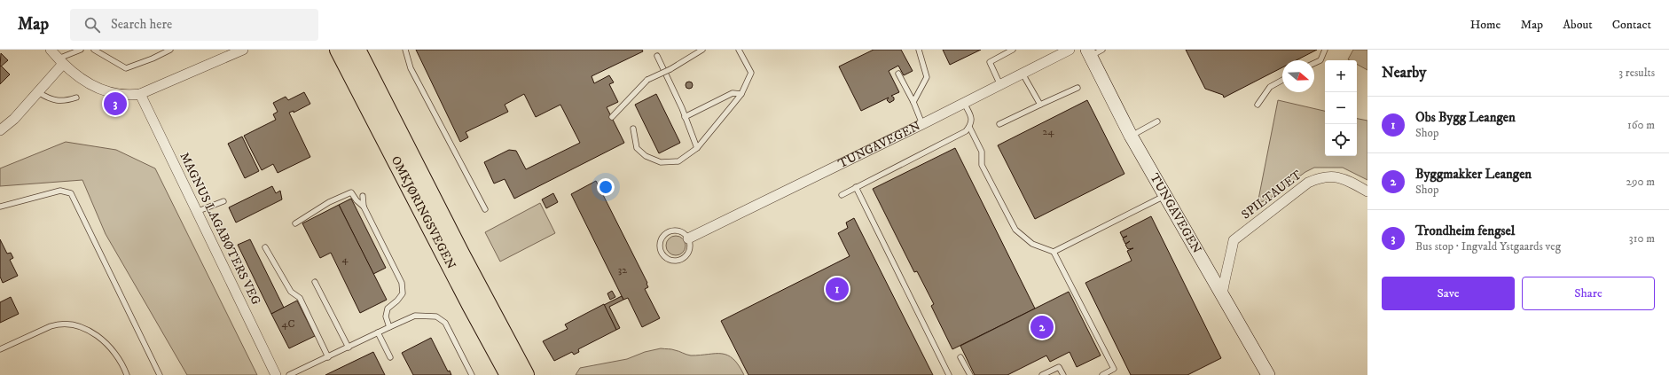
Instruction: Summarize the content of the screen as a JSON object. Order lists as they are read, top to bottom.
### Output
{
  "streets": {
    "highway": ["OMKJØRINGSVEGEN"],
    "street": ["TUNGAVEGEN", "SPILTAUET", "MAGNUS LAGABØTERS VEG"]
  },
  "crossings": [
    ["TUNGAVEGEN", "SPILTAUET"]
  ],
  "house_numbers": [
    "24",
    "4",
    "32",
    "4C"
  ],
  "north": "right",
  "page": {
    "header": "Map",
    "search": "Search here",
    "nav": [
      "Home",
      "Map",
      "About",
      "Contact"
    ],
    "heading": ["Nearby", "3 results"],
    "map_buttons": ["+", "−"],
    "pins": ["3", "1", "2"],
    "list": [
      {
        "mark": "1",
        "name": "Obs Bygg Leangen",
        "note": "Shop",
        "value": "160 m"
      },
      {
        "mark": "2",
        "name": "Byggmakker Leangen",
        "note": "Shop",
        "value": "290 m"
      },
      {
        "mark": "3",
        "name": "Trondheim fengsel",
        "note": "Bus stop · Ingvald Ystgaards veg",
        "value": "310 m"
      }
    ],
    "buttons": ["Save", "Share"]
  }
}
